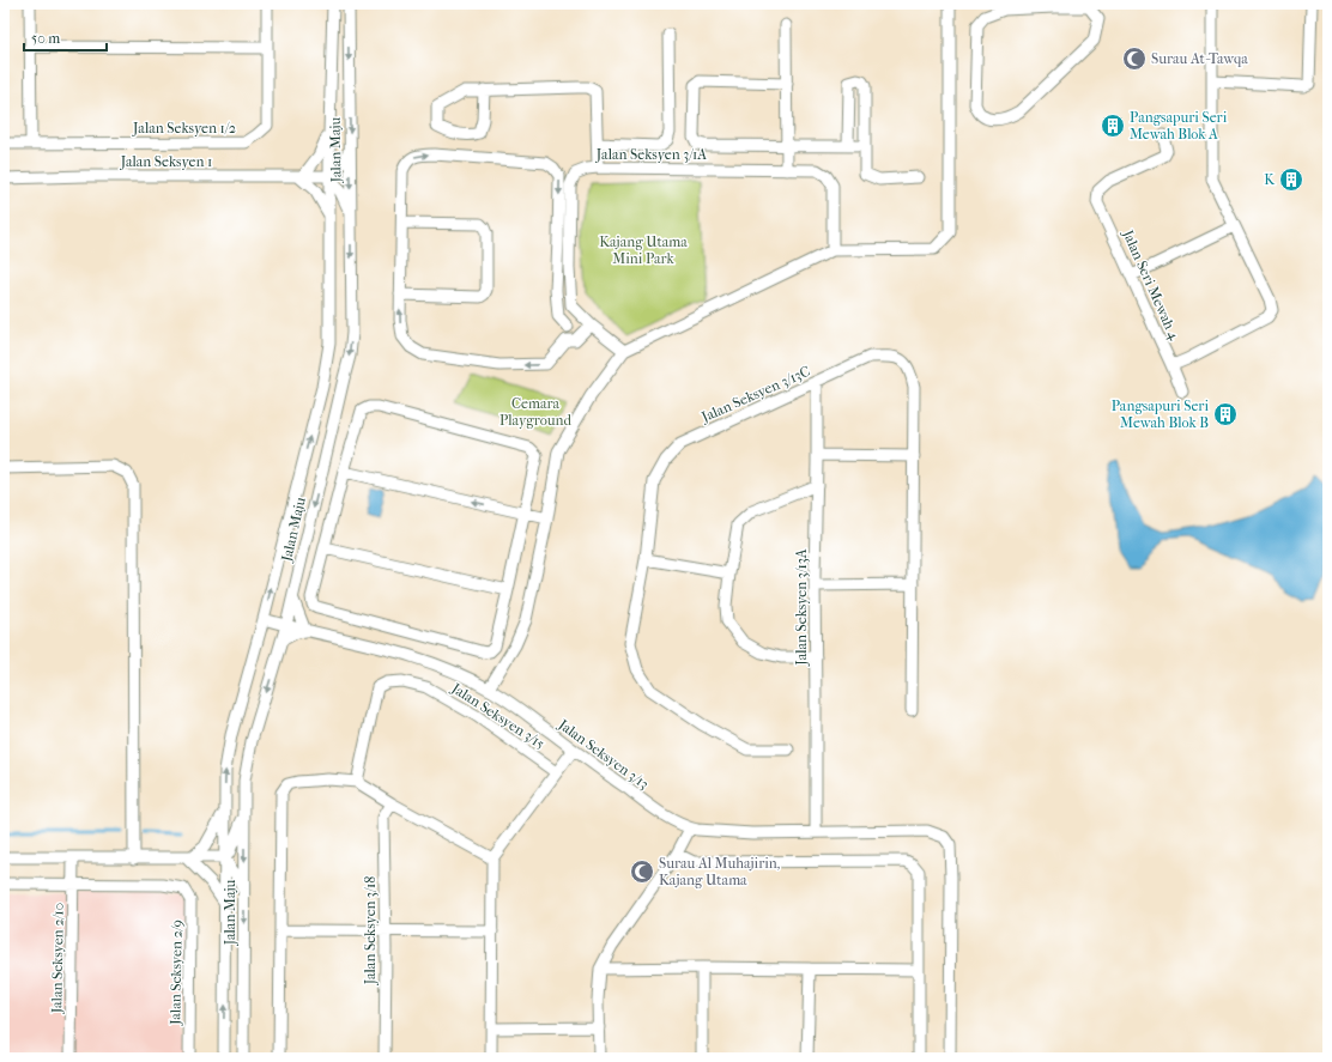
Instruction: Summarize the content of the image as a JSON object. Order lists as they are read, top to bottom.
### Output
{
  "streets": {
    "street": [
      "Jalan Seksyen 1/2",
      "Jalan Maju",
      "Jalan Seksyen 3/1A",
      "Jalan Seksyen 1",
      "Jalan Seri Mewah 4",
      "Jalan Seksyen 3/13C",
      "Jalan Seksyen 3/13A",
      "Jalan Seksyen 3/15",
      "Jalan Seksyen 3/13",
      "Jalan Seksyen 3/18",
      "Jalan Seksyen 2/10",
      "Jalan Seksyen 2/9"
    ]
  },
  "crossings": [
    ["Jalan Maju", "Jalan Seksyen 1"],
    ["Jalan Maju", "Jalan Seksyen 3/13"],
    ["Jalan Seksyen 3/13C", "Jalan Seksyen 3/13A"],
    ["Jalan Seksyen 3/13A", "Jalan Seksyen 3/13"],
    ["Jalan Seksyen 2/10", "Jalan Seksyen 2/9"]
  ],
  "parks": ["Kajang Utama Mini Park", "Cemara Playground"],
  "places": {
    "mosque": ["Surau At-Tawqa", "Surau Al Muhajirin, Kajang Utama"],
    "building": ["Pangsapuri Seri Mewah Blok A", "K", "Pangsapuri Seri Mewah Blok B"]
  },
  "scale_bar": "50 m"
}
